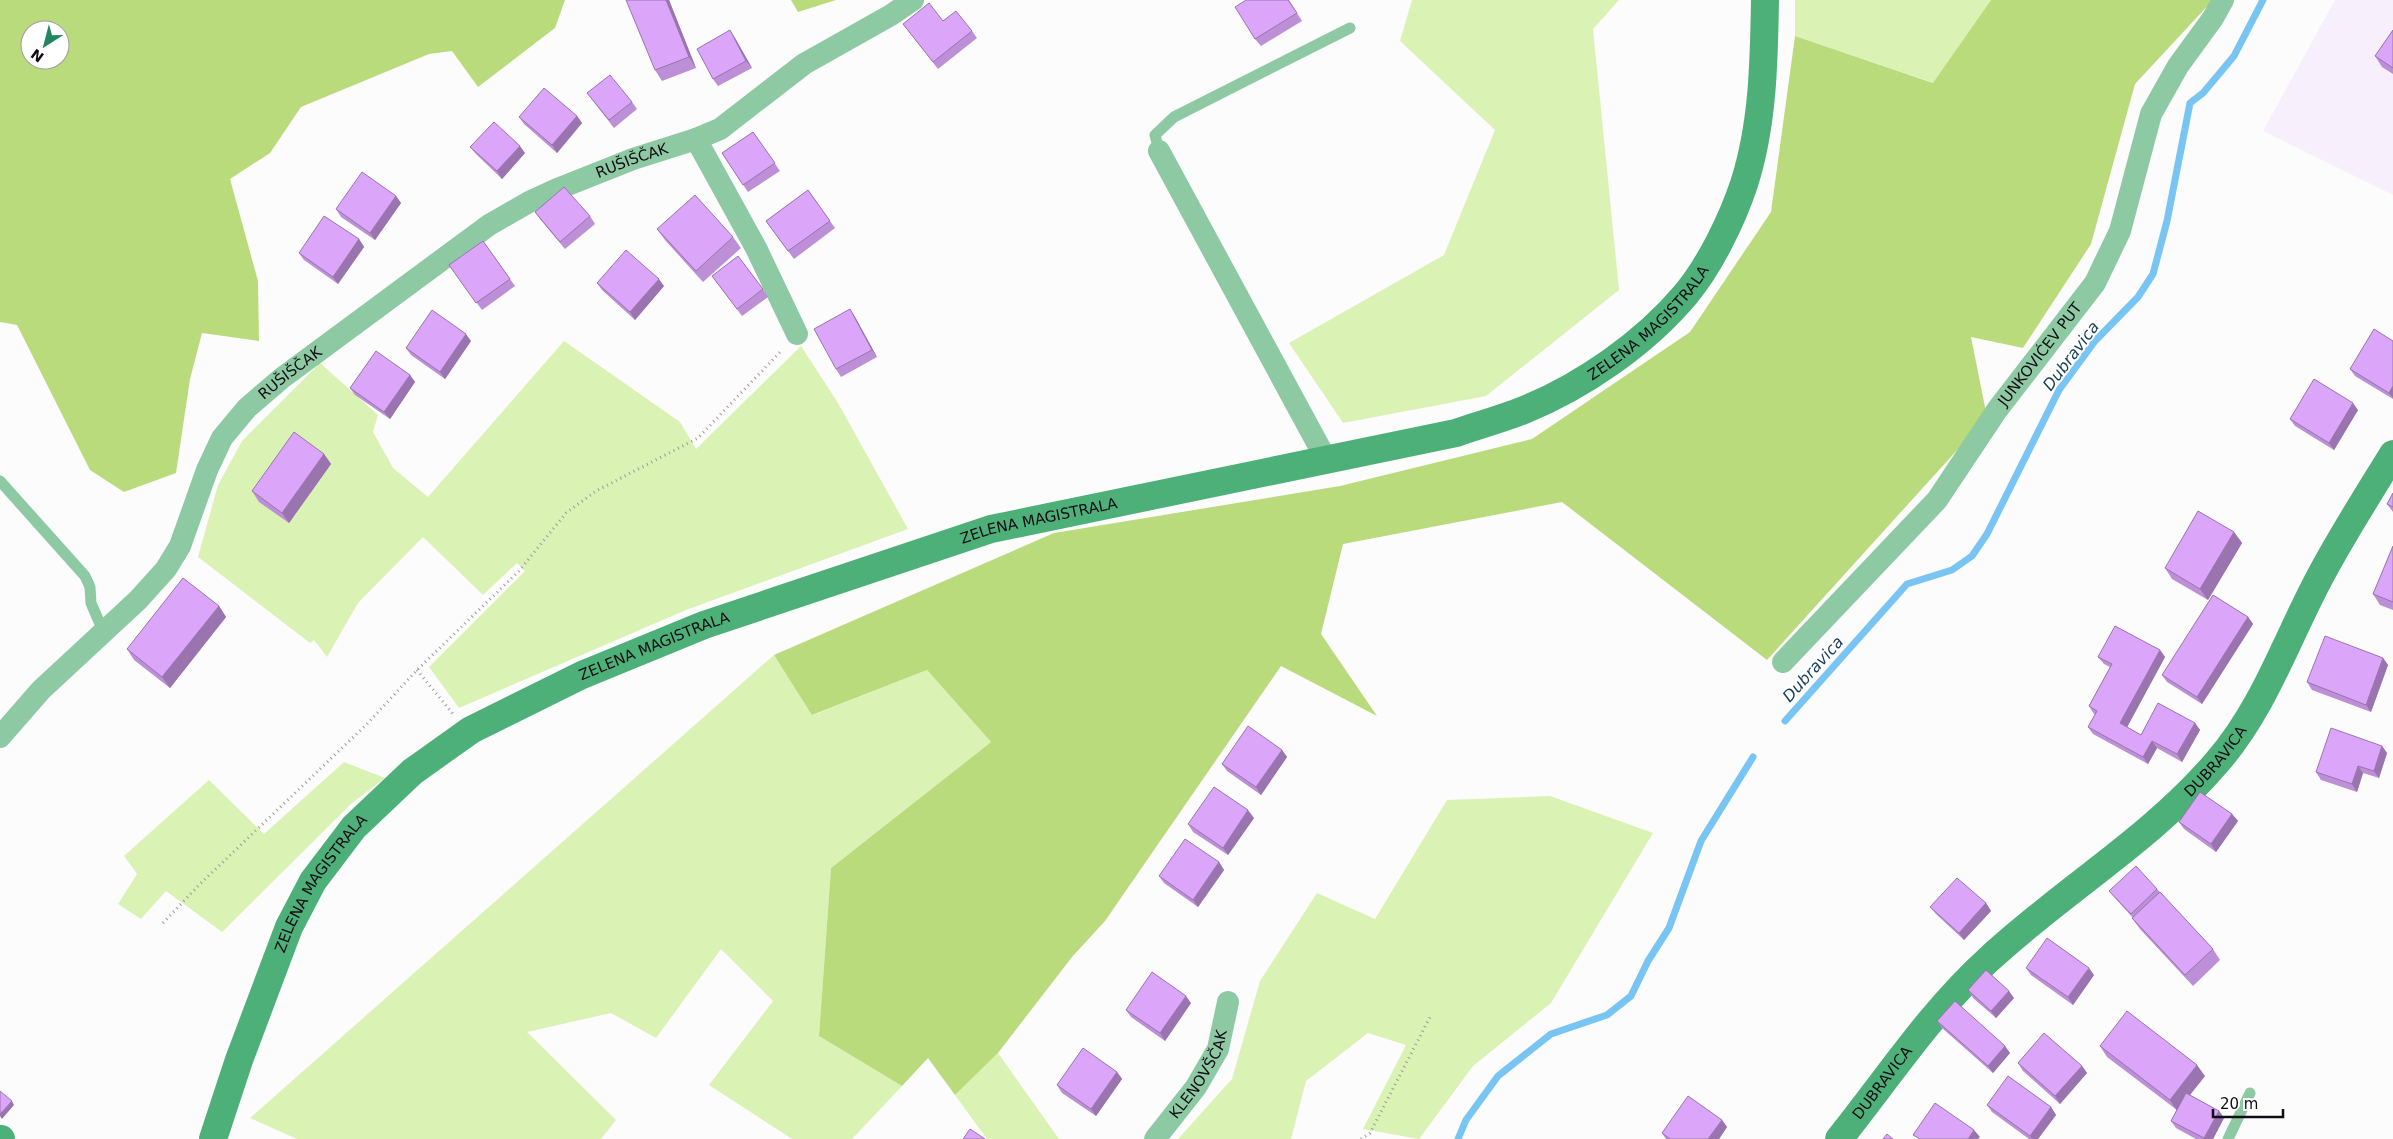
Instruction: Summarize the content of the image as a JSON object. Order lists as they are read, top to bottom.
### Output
{
  "streets": {
    "street": [
      "RUŠIŠČAK",
      "ZELENA MAGISTRALA",
      "JUNKOVIĆEV PUT",
      "DUBRAVICA",
      "KLENOVŠČAK"
    ]
  },
  "water": ["Dubravica"],
  "scale_bar": "20 m",
  "north": "bottom left"
}
